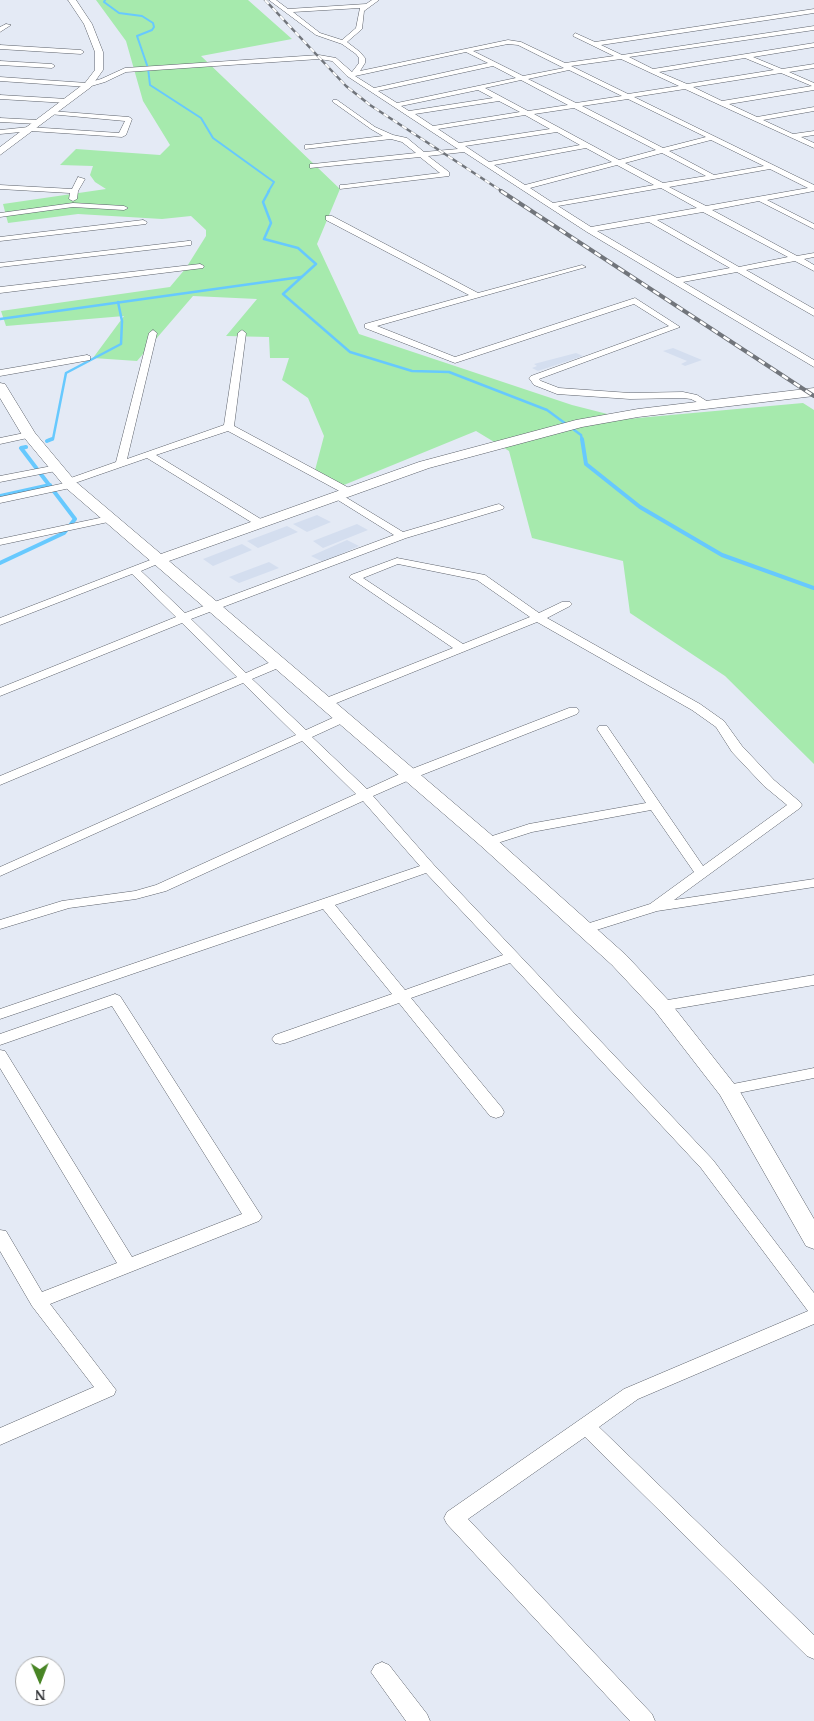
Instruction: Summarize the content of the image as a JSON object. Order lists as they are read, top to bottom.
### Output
{
  "north": "bottom"
}
